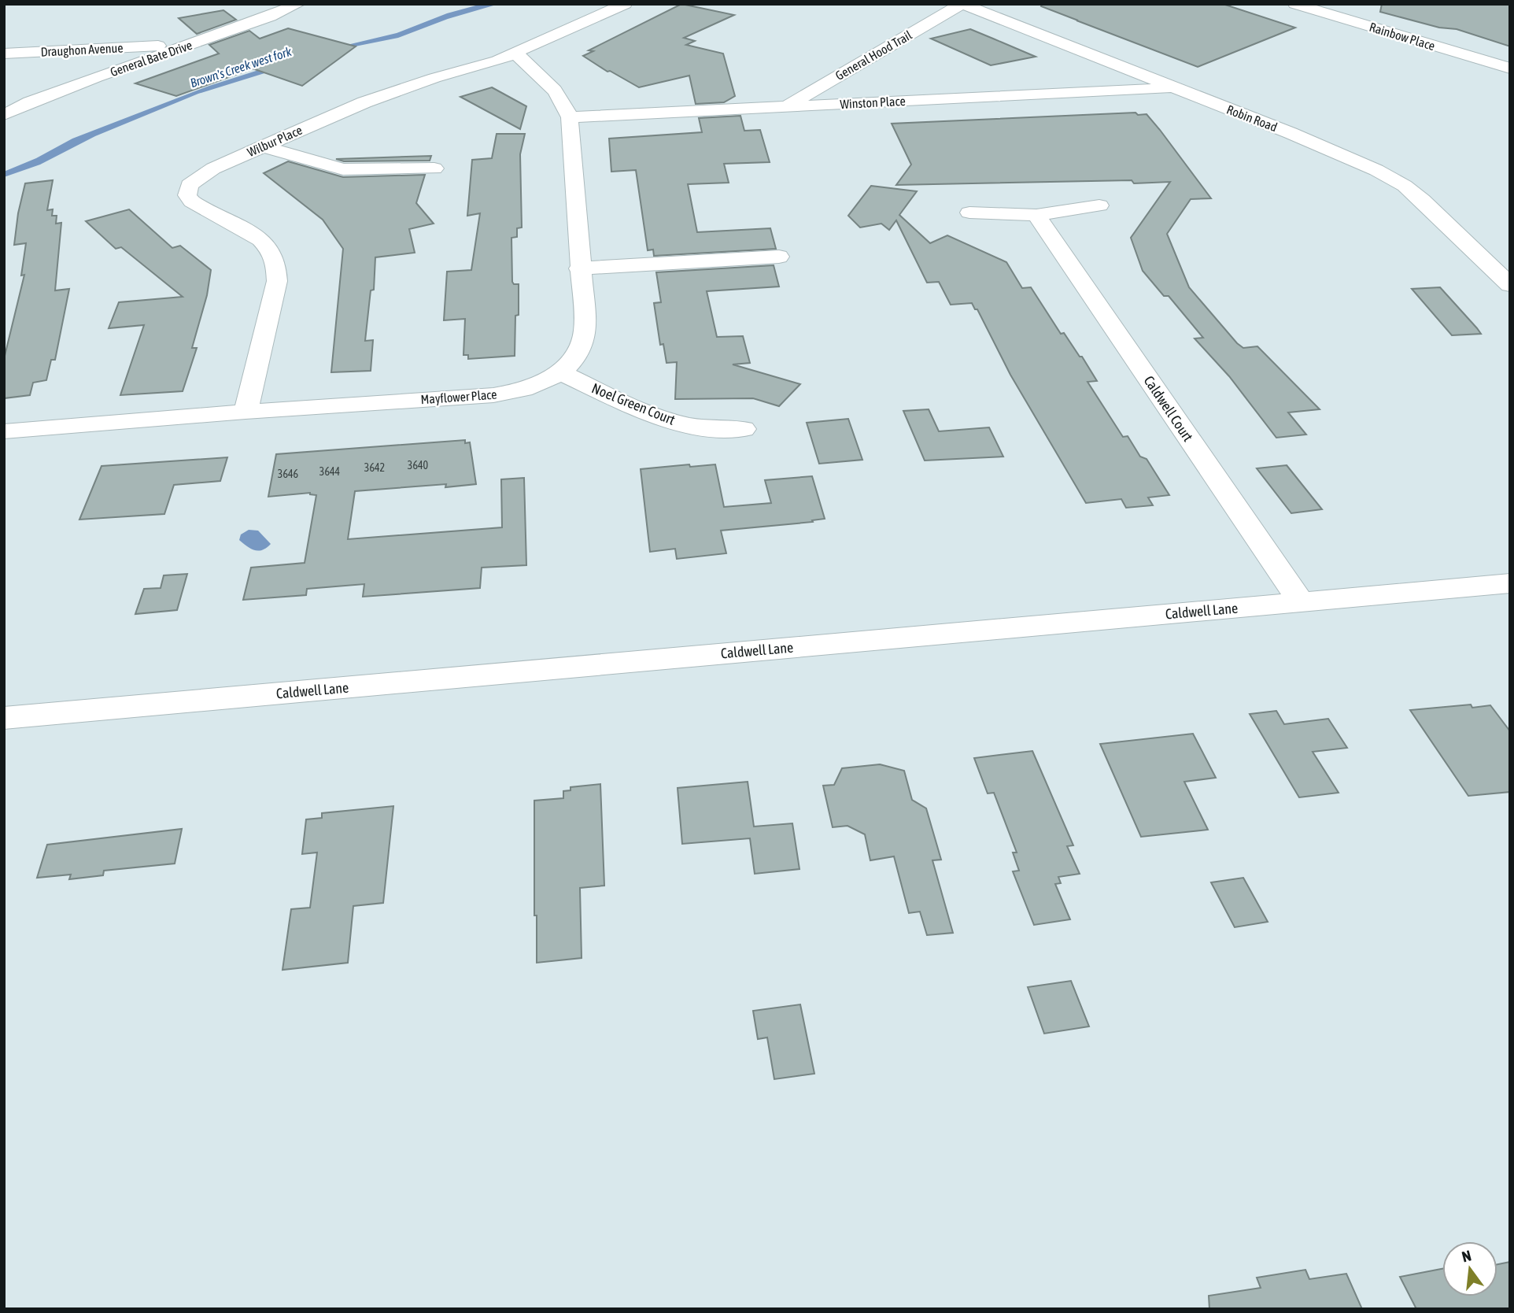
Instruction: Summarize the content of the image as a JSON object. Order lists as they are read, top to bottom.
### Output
{
  "streets": {
    "street": [
      "Rainbow Place",
      "Draughon Avenue",
      "General Hood Trail",
      "General Bate Drive",
      "Winston Place",
      "Robin Road",
      "Wilbur Place",
      "Mayflower Place",
      "Noel Green Court",
      "Caldwell Court",
      "Caldwell Lane"
    ]
  },
  "crossings": [
    ["Draughon Avenue", "General Bate Drive"],
    ["General Hood Trail", "Winston Place"],
    ["General Hood Trail", "Robin Road"],
    ["Winston Place", "Robin Road"],
    ["Winston Place", "Mayflower Place"],
    ["Wilbur Place", "Mayflower Place"],
    ["Mayflower Place", "Noel Green Court"],
    ["Caldwell Court", "Caldwell Lane"]
  ],
  "water": ["Brown's Creek west fork"],
  "house_numbers": [
    "3640",
    "3642",
    "3644",
    "3646"
  ],
  "north": "top"
}
